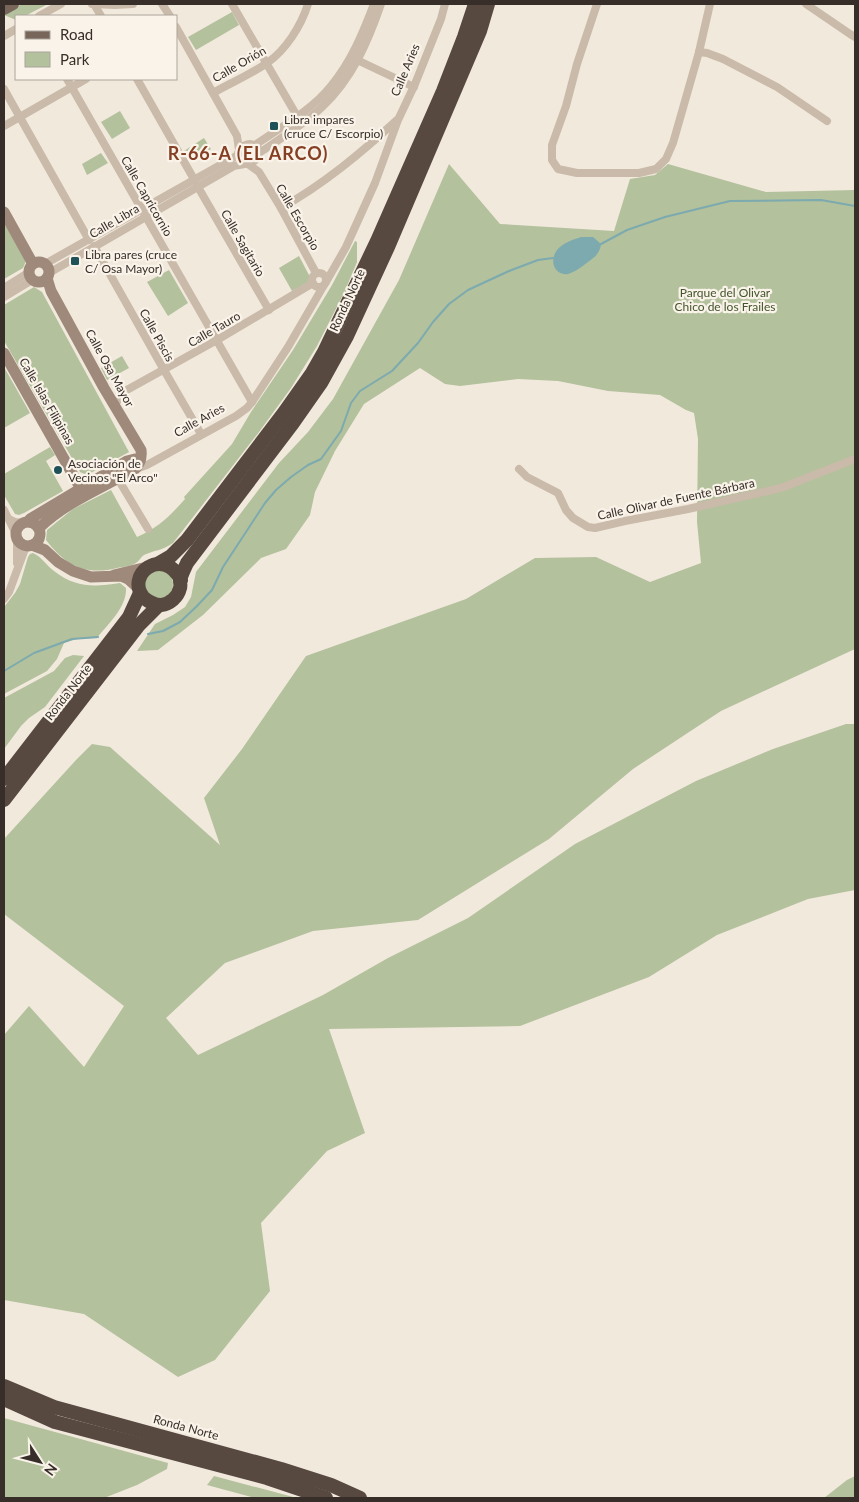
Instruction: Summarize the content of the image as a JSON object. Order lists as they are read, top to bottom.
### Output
{
  "streets": {
    "highway": ["Ronda Norte"],
    "main road": ["Calle Aries", "Calle Osa Mayor", "Calle Islas Filipinas"],
    "street": [
      "Calle Orión",
      "Calle Capricornio",
      "Calle Escorpio",
      "Calle Libra",
      "Calle Sagitario",
      "Calle Tauro",
      "Calle Piscis",
      "Calle Olivar de Fuente Bárbara"
    ]
  },
  "crossings": [
    ["Calle Aries", "Calle Capricornio"],
    ["Calle Aries", "Calle Escorpio"],
    ["Calle Aries", "Calle Tauro"],
    ["Calle Aries", "Calle Piscis"],
    ["Calle Aries", "Calle Osa Mayor"],
    ["Calle Aries", "Calle Islas Filipinas"],
    ["Calle Capricornio", "Calle Libra"],
    ["Calle Capricornio", "Calle Tauro"],
    ["Calle Escorpio", "Calle Tauro"],
    ["Calle Libra", "Calle Sagitario"],
    ["Calle Libra", "Calle Piscis"],
    ["Calle Libra", "Calle Osa Mayor"],
    ["Calle Sagitario", "Calle Tauro"],
    ["Calle Tauro", "Calle Piscis"],
    ["Calle Tauro", "Calle Osa Mayor"]
  ],
  "districts": ["R-66-A (EL ARCO)"],
  "parks": ["Parque del Olivar Chico de los Frailes"],
  "places": {
    "transit": ["Libra impares (cruce C/ Escorpio)", "Libra pares (cruce C/ Osa Mayor)"],
    "other": ["Asociación de Vecinos \"El Arco\""]
  },
  "legend": ["Road", "Park"],
  "north": "bottom right"
}
